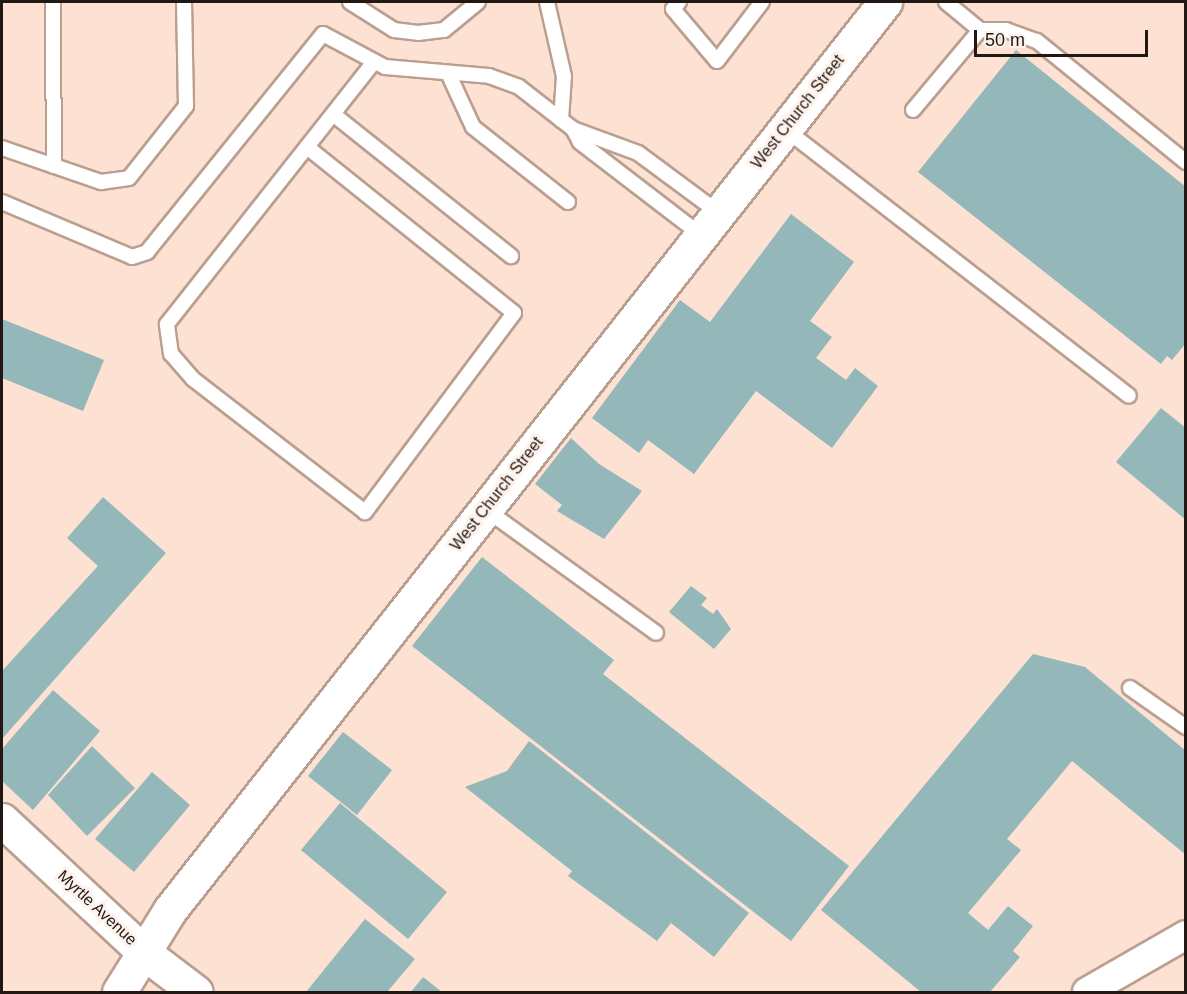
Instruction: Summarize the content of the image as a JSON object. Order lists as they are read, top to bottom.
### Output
{
  "streets": {
    "street": ["West Church Street", "Myrtle Avenue"]
  },
  "crossings": [
    ["West Church Street", "Myrtle Avenue"]
  ],
  "scale_bar": "50 m"
}
